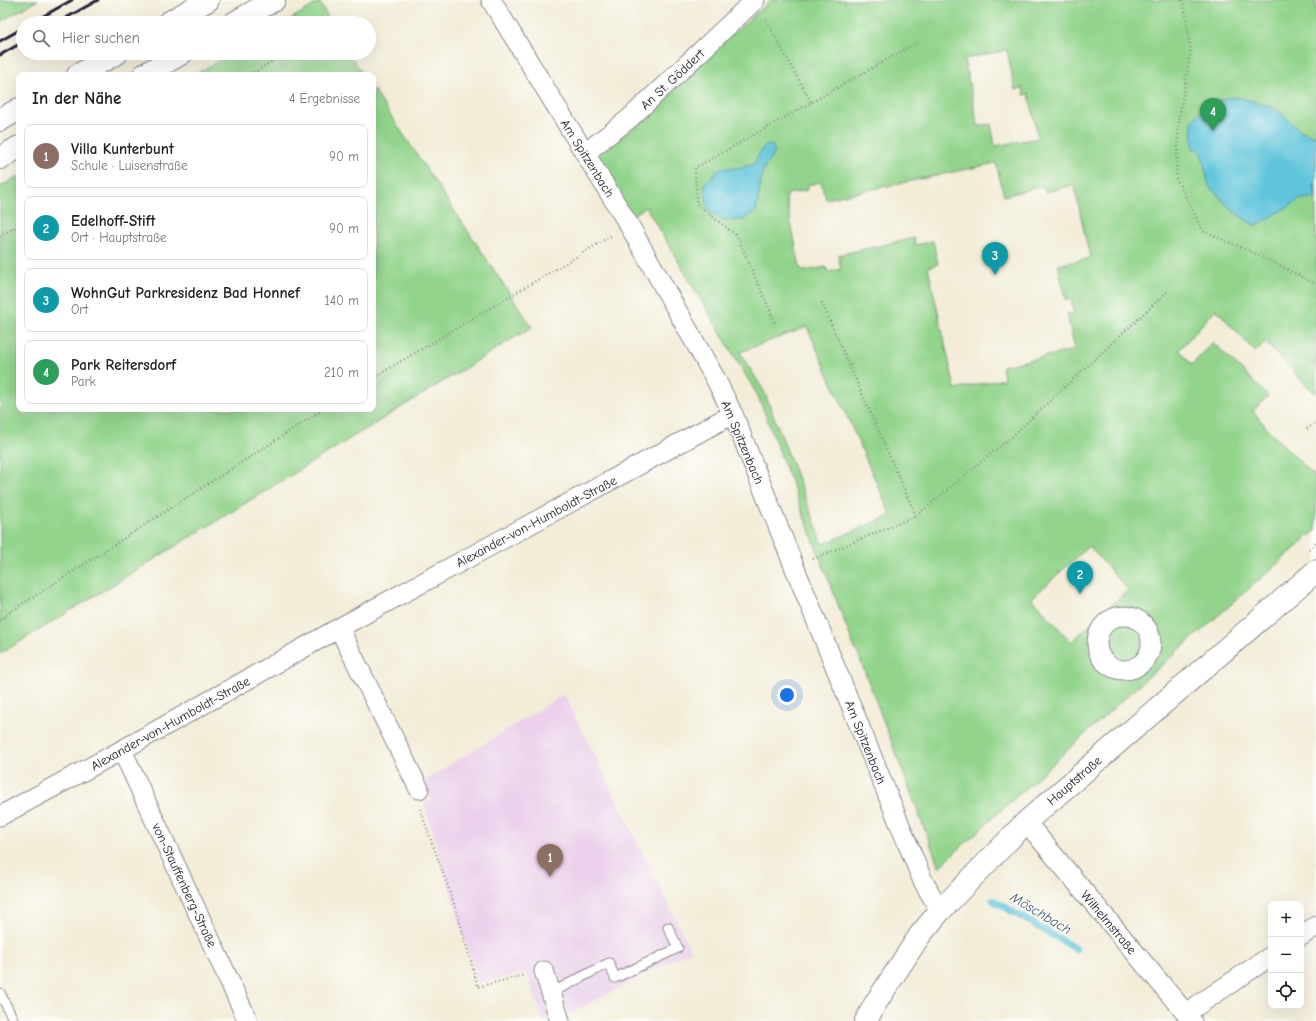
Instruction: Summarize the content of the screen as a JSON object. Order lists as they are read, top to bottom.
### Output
{
  "streets": {
    "main road": ["Hauptstraße"],
    "street": [
      "An St. Göddert",
      "Am Spitzenbach",
      "Alexander-von-Humboldt-Straße",
      "von-Stauffenberg-Straße",
      "Wilhelmstraße"
    ]
  },
  "crossings": [
    ["An St. Göddert", "Am Spitzenbach"],
    ["Am Spitzenbach", "Alexander-von-Humboldt-Straße"],
    ["Am Spitzenbach", "Hauptstraße"],
    ["Alexander-von-Humboldt-Straße", "von-Stauffenberg-Straße"],
    ["Hauptstraße", "Wilhelmstraße"]
  ],
  "water": ["Möschbach"],
  "page": {
    "search": "Hier suchen",
    "heading": ["In der Nähe", "4 Ergebnisse"],
    "pins": [
      "4",
      "3",
      "2",
      "1"
    ],
    "list": [
      {
        "mark": "1",
        "name": "Villa Kunterbunt",
        "note": "Schule · Luisenstraße",
        "value": "90 m"
      },
      {
        "mark": "2",
        "name": "Edelhoff-Stift",
        "note": "Ort · Hauptstraße",
        "value": "90 m"
      },
      {
        "mark": "3",
        "name": "WohnGut Parkresidenz Bad Honnef",
        "note": "Ort",
        "value": "140 m"
      },
      {
        "mark": "4",
        "name": "Park Reitersdorf",
        "note": "Park",
        "value": "210 m"
      }
    ],
    "map_buttons": ["+", "−"]
  }
}
